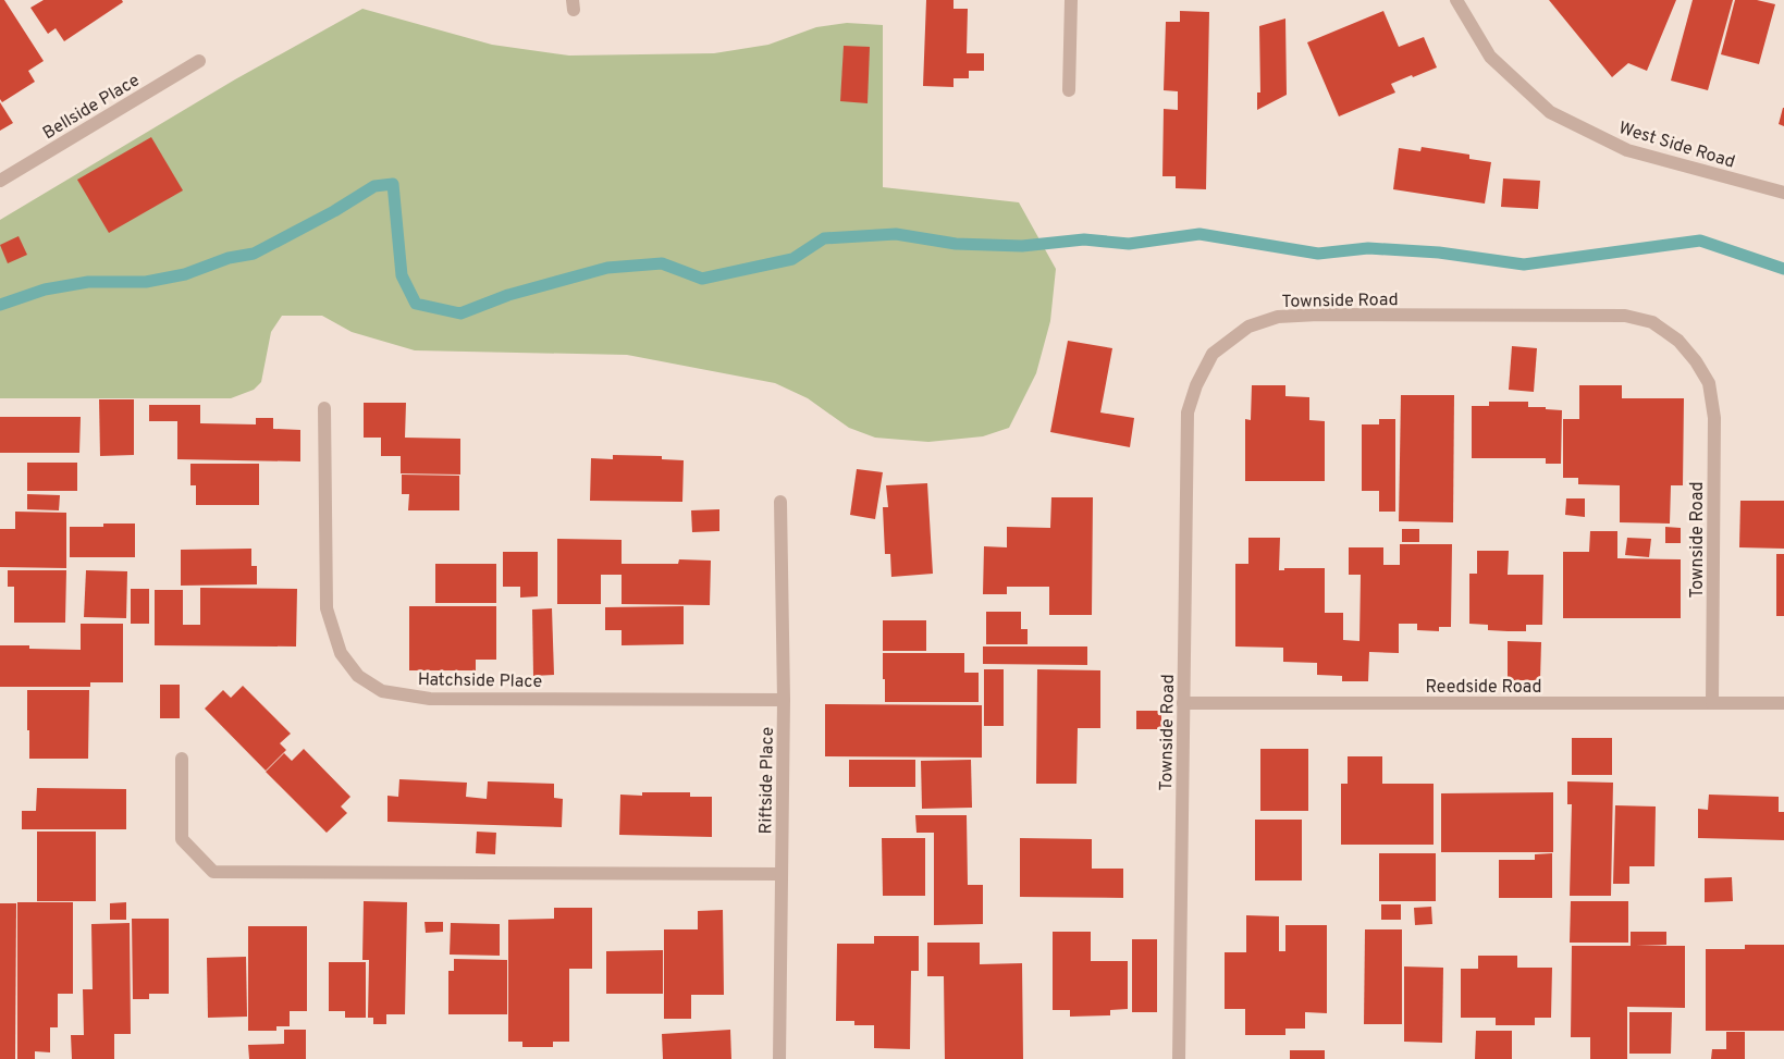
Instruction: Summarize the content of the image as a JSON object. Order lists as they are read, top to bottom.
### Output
{
  "streets": {
    "street": [
      "Bellside Place",
      "West Side Road",
      "Townside Road",
      "Hatchside Place",
      "Reedside Road",
      "Riftside Place"
    ]
  },
  "crossings": [
    ["Townside Road", "Reedside Road"],
    ["Hatchside Place", "Riftside Place"]
  ]
}
